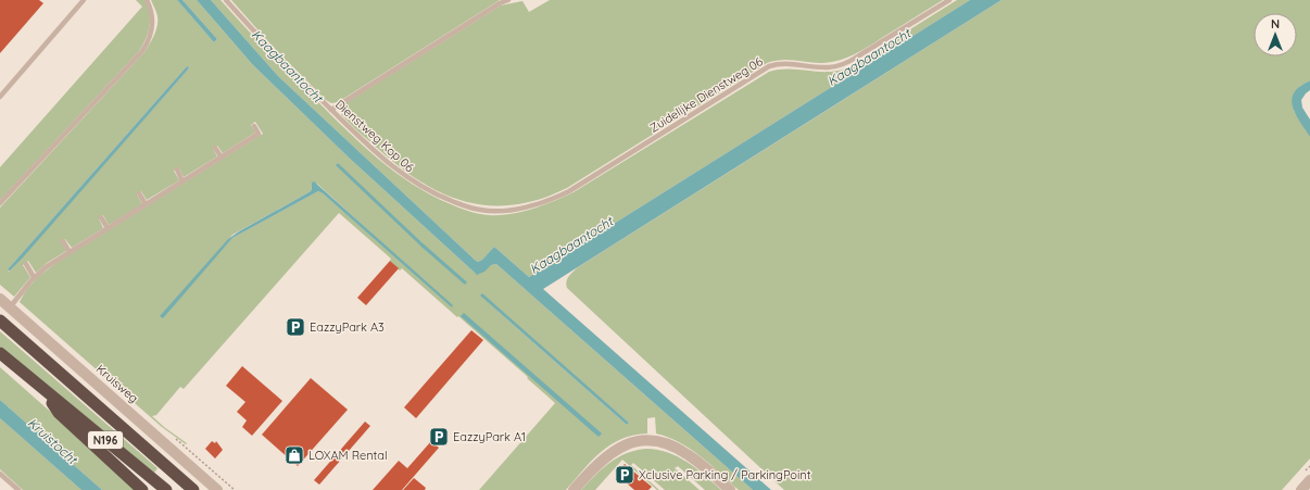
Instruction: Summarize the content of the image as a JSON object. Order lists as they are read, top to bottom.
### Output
{
  "streets": {
    "highway": ["N196"],
    "street": ["Kruisweg"],
    "lane": ["Zuidelijke Dienstweg 06", "Dienstweg Kop 06"]
  },
  "crossings": [
    ["Zuidelijke Dienstweg 06", "Dienstweg Kop 06"]
  ],
  "water": ["Kaagbaantocht", "Kruistocht"],
  "places": {
    "parking": ["EazzyPark A3", "EazzyPark A1", "Xclusive Parking / ParkingPoint"],
    "shop": ["LOXAM Rental"]
  },
  "north": "top"
}
